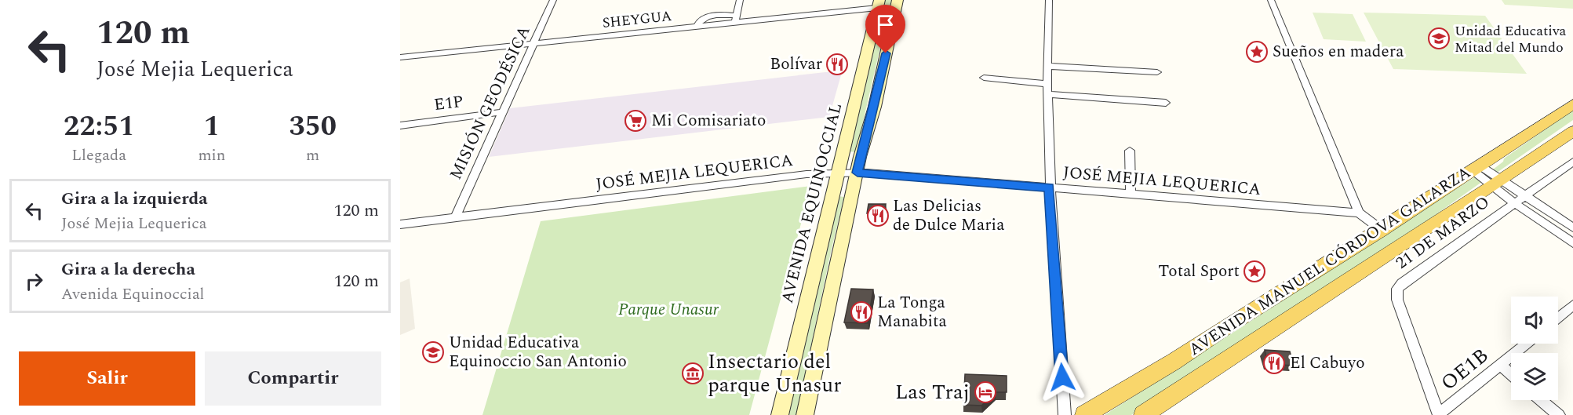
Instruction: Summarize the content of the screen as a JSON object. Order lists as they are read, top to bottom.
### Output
{
  "streets": {
    "main road": ["AVENIDA EQUINOCCIAL", "AVENIDA MANUEL CÓRDOVA GALARZA"],
    "street": [
      "SHEYGUA",
      "MISIÓN GEODÉSICA",
      "E1P",
      "JOSÉ MEJIA LEQUERICA",
      "21 DE MARZO",
      "OE1B"
    ]
  },
  "crossings": [
    ["SHEYGUA", "MISIÓN GEODÉSICA"],
    ["SHEYGUA", "AVENIDA EQUINOCCIAL"],
    ["MISIÓN GEODÉSICA", "E1P"],
    ["MISIÓN GEODÉSICA", "JOSÉ MEJIA LEQUERICA"],
    ["JOSÉ MEJIA LEQUERICA", "AVENIDA EQUINOCCIAL"],
    ["21 DE MARZO", "OE1B"]
  ],
  "parks": ["Parque Unasur"],
  "places": {
    "school or university": ["Unidad Educativa Mitad del Mundo", "Unidad Educativa Equinoccio San Antonio"],
    "place": ["Sueños en madera", "Total Sport"],
    "restaurant": [
      "Bolívar",
      "Las Delicias de Dulce Maria",
      "La Tonga Manabita",
      "El Cabuyo"
    ],
    "supermarket": ["Mi Comisariato"],
    "museum": ["Insectario del parque Unasur"],
    "hotel": ["Las Traj"]
  },
  "page": {
    "turn": ["120 m", "José Mejia Lequerica"],
    "eta": [
      "22:51",
      "Llegada",
      "1",
      "min",
      "350",
      "m"
    ],
    "list": [
      {
        "name": "Gira a la izquierda",
        "note": "José Mejia Lequerica",
        "value": "120 m"
      },
      {
        "name": "Gira a la derecha",
        "note": "Avenida Equinoccial",
        "value": "120 m"
      }
    ],
    "buttons": ["Salir", "Compartir"]
  }
}
